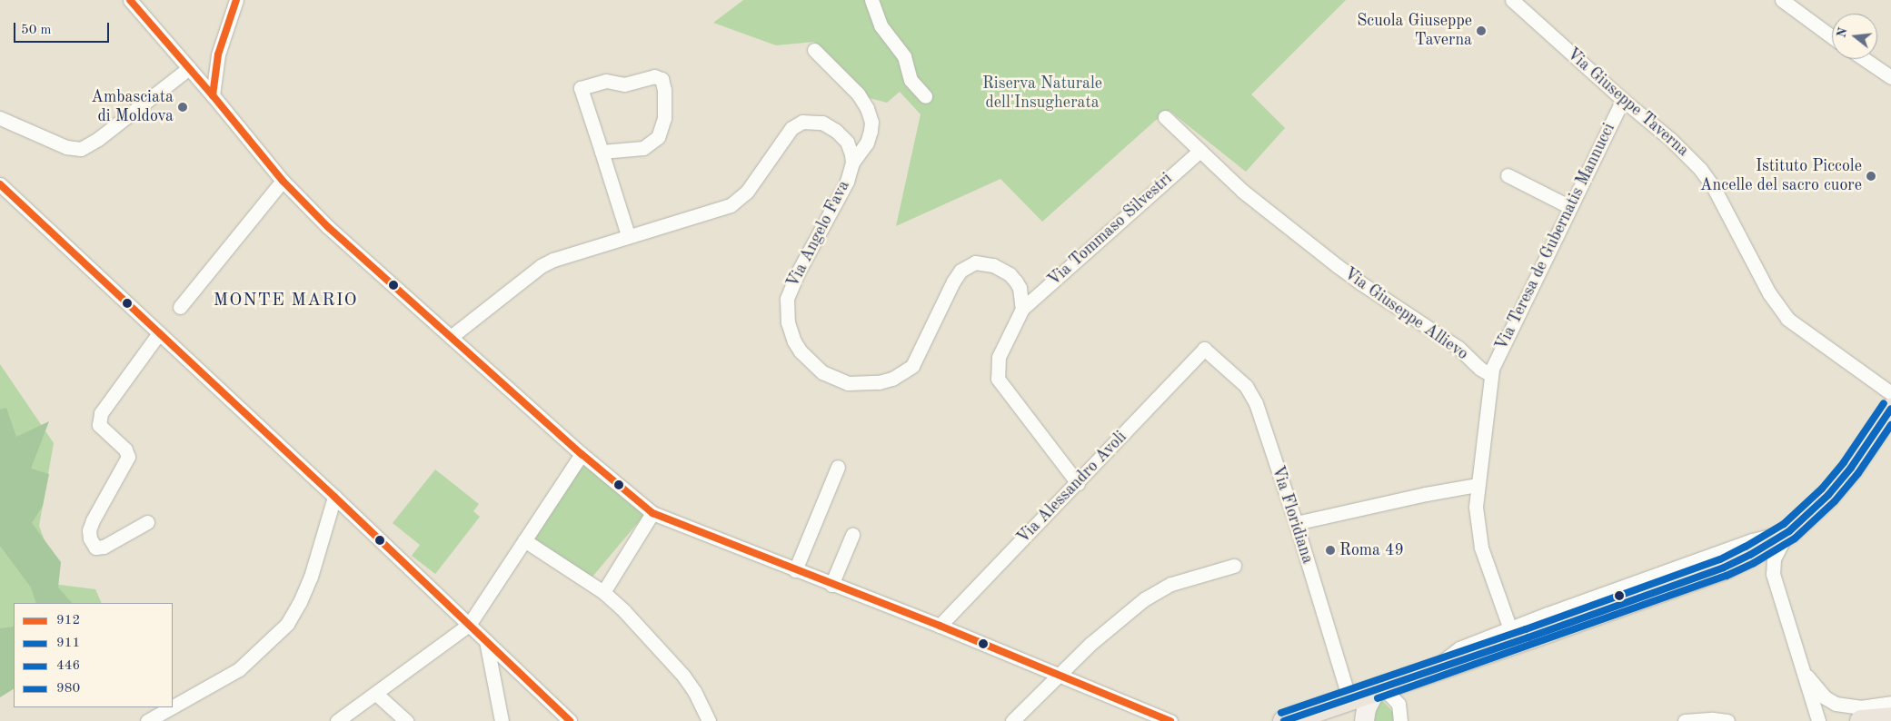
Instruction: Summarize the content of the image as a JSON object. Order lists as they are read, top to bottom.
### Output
{
  "streets": {
    "street": [
      "Via Giuseppe Taverna",
      "Via Tommaso Silvestri",
      "Via Angelo Fava",
      "Via Teresa de Gubernatis Mannucci",
      "Via Giuseppe Allievo",
      "Via Alessandro Avoli",
      "Via Floridiana"
    ]
  },
  "crossings": [
    ["Via Giuseppe Taverna", "Via Teresa de Gubernatis Mannucci"],
    ["Via Tommaso Silvestri", "Via Angelo Fava"],
    ["Via Tommaso Silvestri", "Via Giuseppe Allievo"],
    ["Via Teresa de Gubernatis Mannucci", "Via Giuseppe Allievo"],
    ["Via Alessandro Avoli", "Via Floridiana"]
  ],
  "districts": ["MONTE MARIO"],
  "parks": ["Riserva Naturale dell'Insugherata"],
  "places": [
    "Scuola Giuseppe Taverna",
    "Ambasciata di Moldova",
    "Istituto Piccole Ancelle del sacro cuore",
    "Roma 49"
  ],
  "lines": [
    "transit line 912",
    "transit line 980",
    "transit line 911",
    "transit line 446"
  ],
  "legend": [
    "912",
    "911",
    "446",
    "980"
  ],
  "scale_bar": "50 m",
  "north": "left"
}
